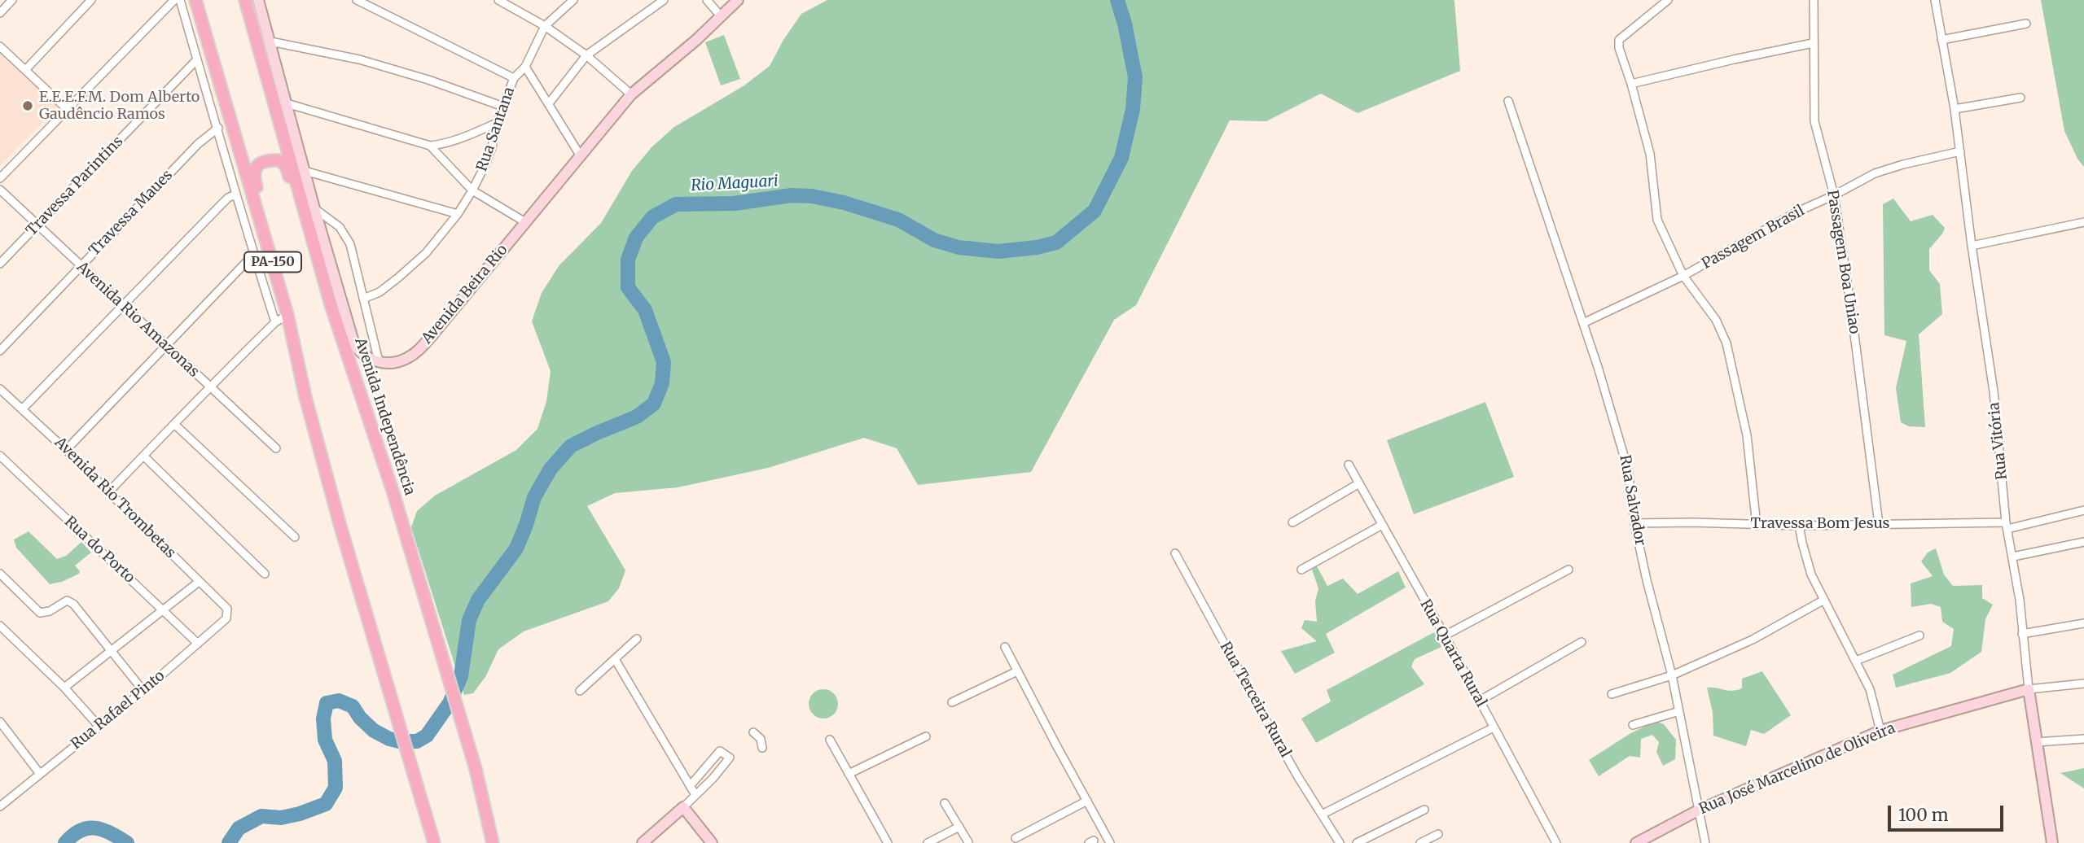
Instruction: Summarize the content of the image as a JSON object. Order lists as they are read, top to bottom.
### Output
{
  "streets": {
    "main road": ["PA-150", "Avenida Independência"],
    "street": [
      "Rua Santana",
      "Travessa Parintins",
      "Travessa Maues",
      "Passagem Brasil",
      "Passagem Boa Uniao",
      "Avenida Beira Rio",
      "Avenida Rio Amazonas",
      "Rua Vitória",
      "Avenida Rio Trombetas",
      "Rua Salvador",
      "Travessa Bom Jesus",
      "Rua do Porto",
      "Rua Quarta Rural",
      "Rua Terceira Rural",
      "Rua Rafael Pinto",
      "Rua José Marcelino de Oliveira"
    ]
  },
  "crossings": [
    ["Travessa Parintins", "Avenida Rio Amazonas"],
    ["Travessa Maues", "Avenida Rio Amazonas"],
    ["Passagem Brasil", "Passagem Boa Uniao"],
    ["Passagem Brasil", "Rua Vitória"],
    ["Passagem Brasil", "Rua Salvador"],
    ["Passagem Boa Uniao", "Travessa Bom Jesus"],
    ["Rua Vitória", "Travessa Bom Jesus"],
    ["Rua Vitória", "Rua José Marcelino de Oliveira"],
    ["Avenida Rio Trombetas", "Rua Rafael Pinto"],
    ["Rua Salvador", "Travessa Bom Jesus"],
    ["Rua Salvador", "Rua José Marcelino de Oliveira"],
    ["Rua do Porto", "Rua Rafael Pinto"]
  ],
  "water": ["Rio Maguari"],
  "places": ["E.E.E.F.M. Dom Alberto Gaudêncio Ramos"],
  "scale_bar": "100 m"
}
